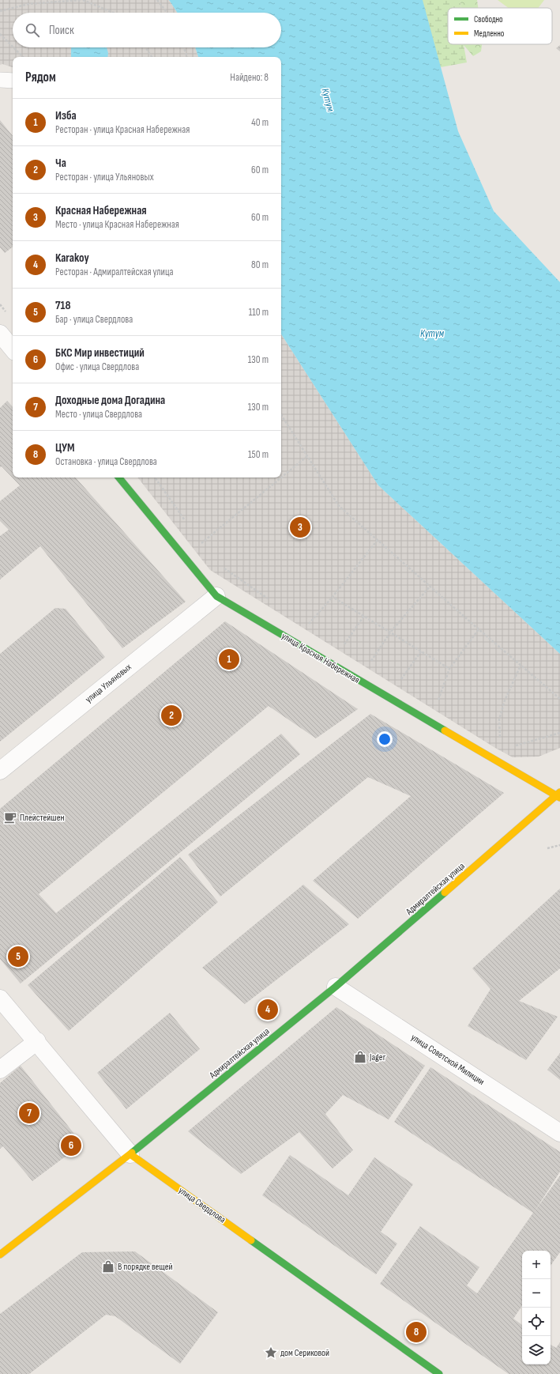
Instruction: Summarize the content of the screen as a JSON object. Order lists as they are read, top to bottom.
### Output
{
  "streets": {
    "main road": ["улица Красная Набережная", "Адмиралтейская улица", "улица Свердлова"],
    "street": ["улица Ульяновых", "улица Советской Милиции"]
  },
  "crossings": [
    ["улица Красная Набережная", "улица Ульяновых"],
    ["улица Красная Набережная", "Адмиралтейская улица"],
    ["Адмиралтейская улица", "улица Советской Милиции"],
    ["Адмиралтейская улица", "улица Свердлова"]
  ],
  "water": ["Кутум"],
  "places": {
    "cafe": ["Плейстейшен"],
    "shop": ["Jager", "В порядке вещей"],
    "place": ["дом Сериковой"]
  },
  "legend": ["Свободно", "Медленно"],
  "page": {
    "search": "Поиск",
    "heading": ["Рядом", "Найдено: 8"],
    "list": [
      {
        "mark": "1",
        "name": "Изба",
        "note": "Ресторан · улица Красная Набережная",
        "value": "40 m"
      },
      {
        "mark": "2",
        "name": "Ча",
        "note": "Ресторан · улица Ульяновых",
        "value": "60 m"
      },
      {
        "mark": "3",
        "name": "Красная Набережная",
        "note": "Место · улица Красная Набережная",
        "value": "60 m"
      },
      {
        "mark": "4",
        "name": "Karakoy",
        "note": "Ресторан · Адмиралтейская улица",
        "value": "80 m"
      },
      {
        "mark": "5",
        "name": "718",
        "note": "Бар · улица Свердлова",
        "value": "110 m"
      },
      {
        "mark": "6",
        "name": "БКС Мир инвестиций",
        "note": "Офис · улица Свердлова",
        "value": "130 m"
      },
      {
        "mark": "7",
        "name": "Доходные дома Догадина",
        "note": "Место · улица Свердлова",
        "value": "130 m"
      },
      {
        "mark": "8",
        "name": "ЦУМ",
        "note": "Остановка · улица Свердлова",
        "value": "150 m"
      }
    ],
    "pins": [
      "3",
      "1",
      "2",
      "5",
      "4",
      "7",
      "6",
      "8"
    ],
    "map_buttons": ["+", "−"]
  }
}
